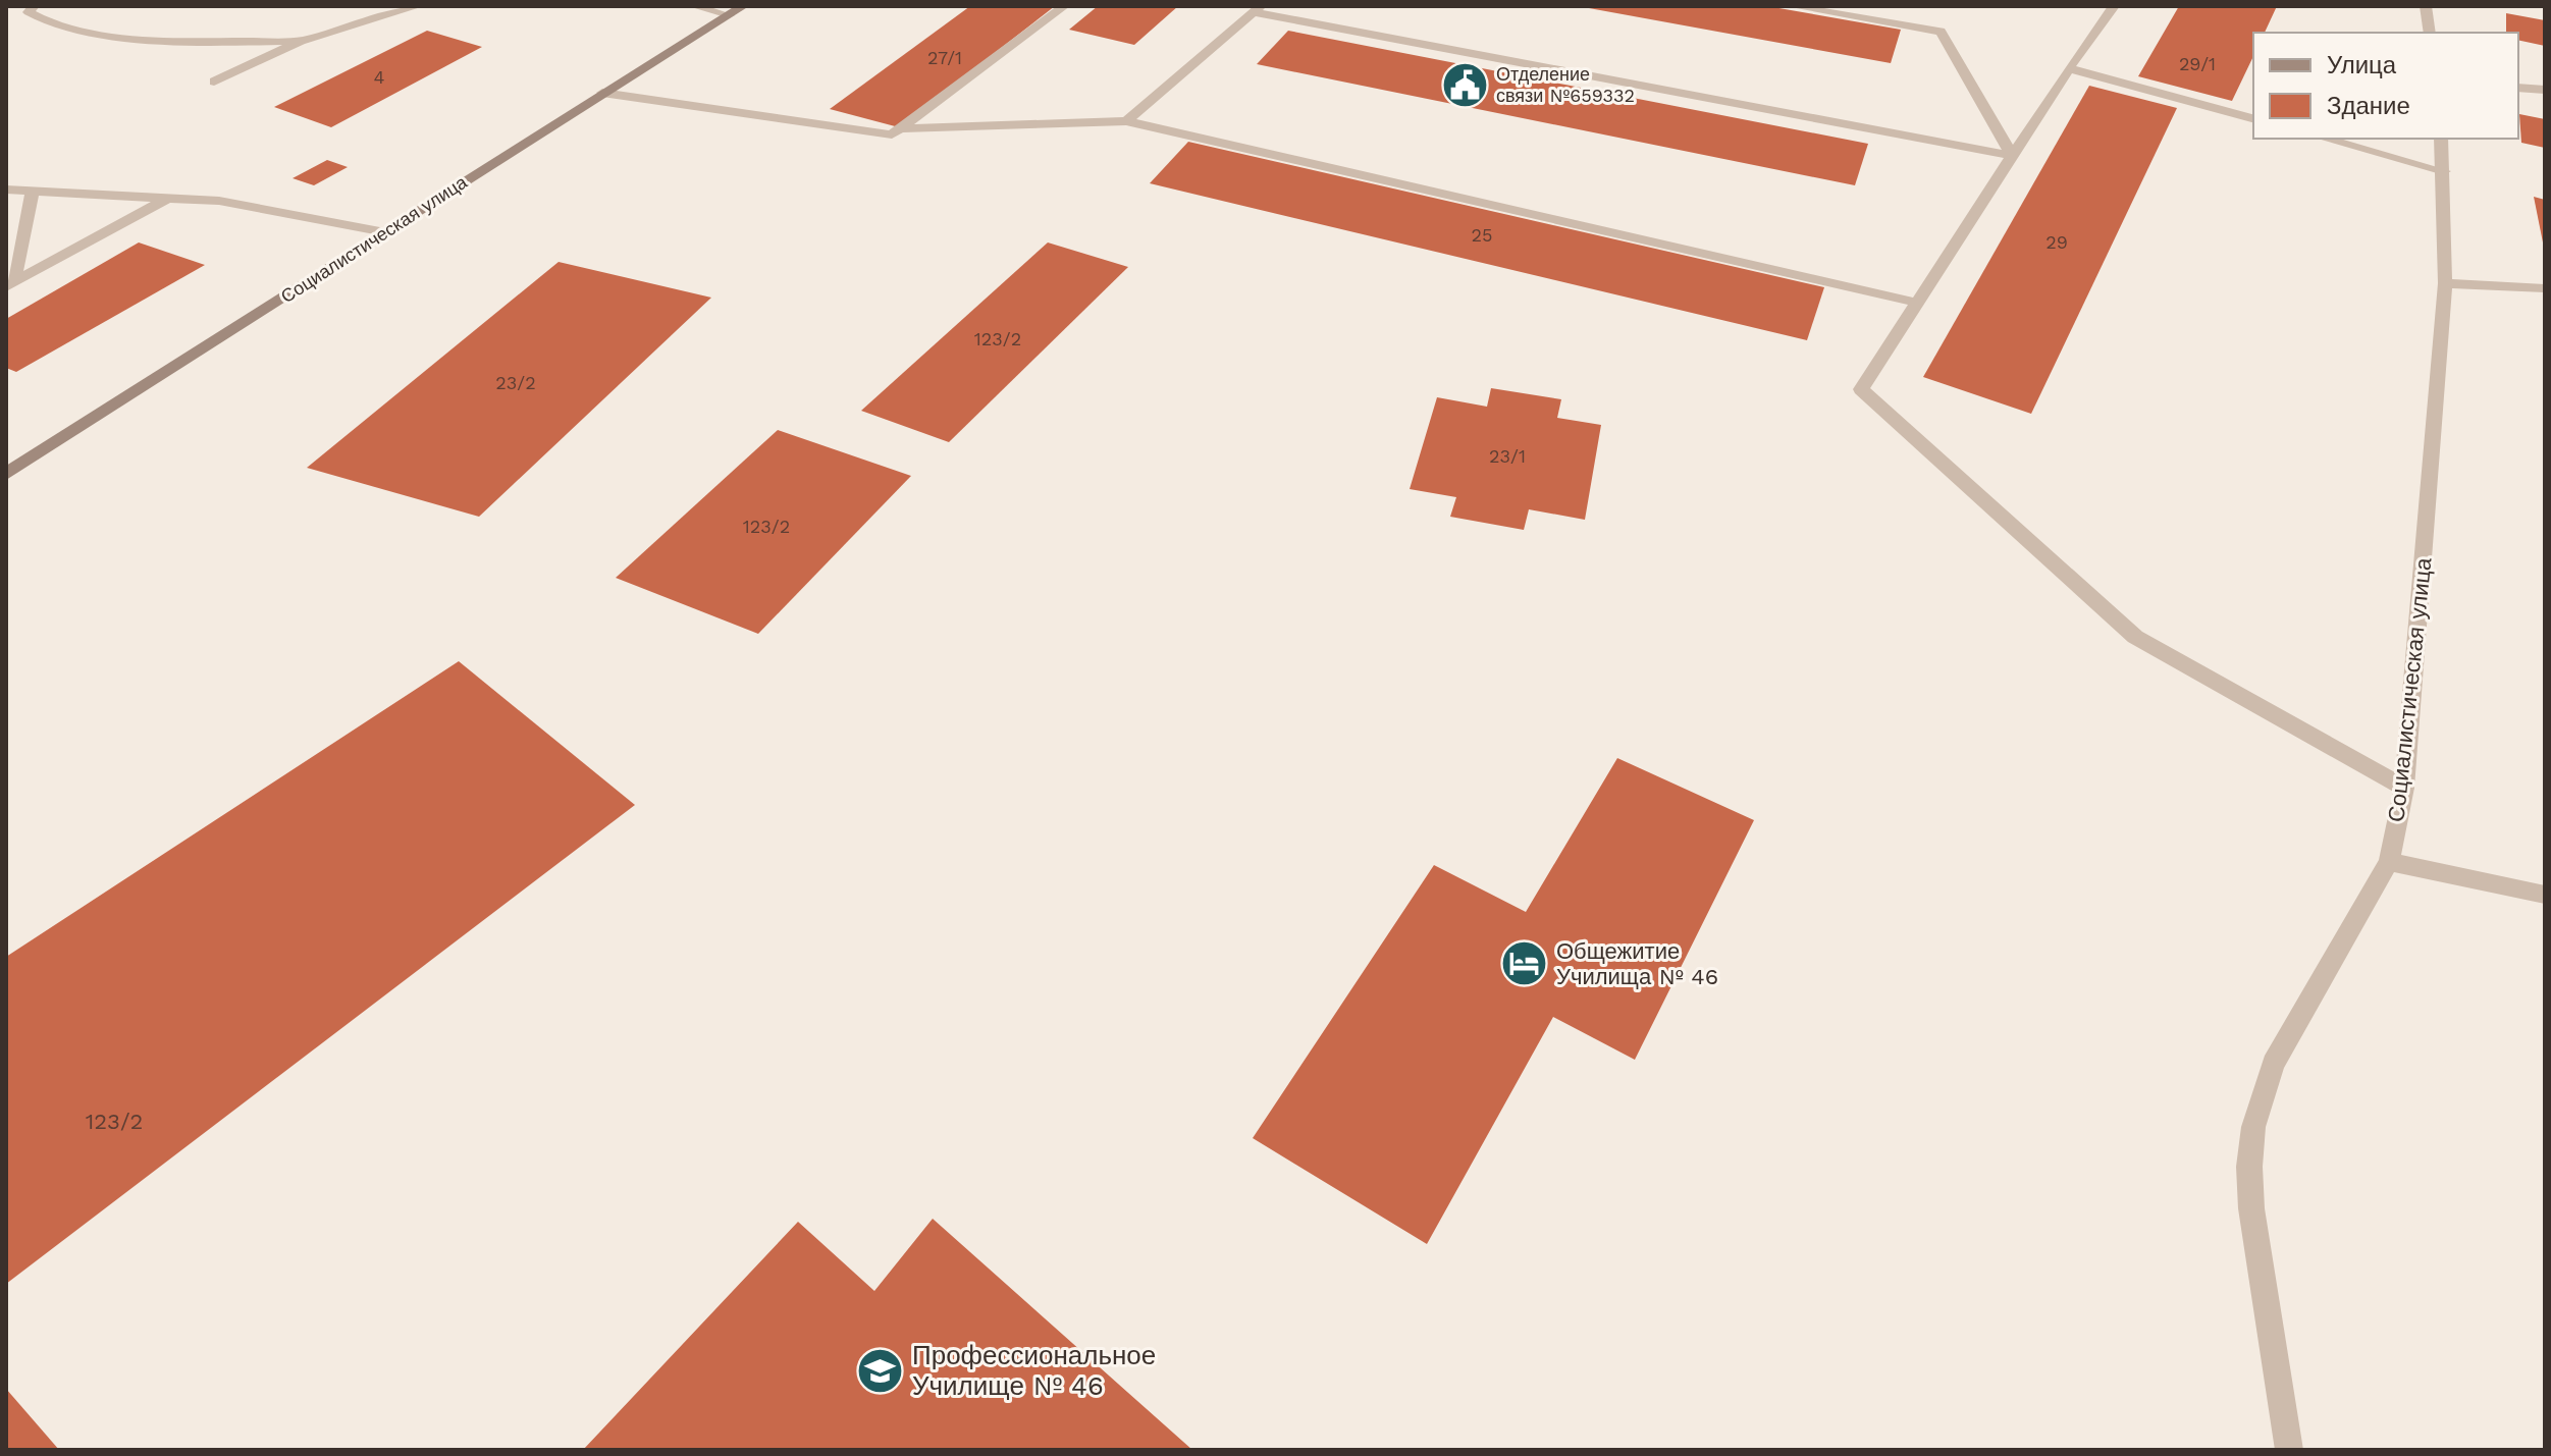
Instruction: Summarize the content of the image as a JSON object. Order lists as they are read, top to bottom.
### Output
{
  "streets": {
    "main road": ["Социалистическая улица"]
  },
  "places": {
    "public building": ["Отделение связи №659332"],
    "hotel": ["Общежитие Училища № 46"],
    "school or university": ["Профессиональное Училище № 46"]
  },
  "house_numbers": [
    "27/1",
    "29/1",
    "4",
    "25",
    "29",
    "123/2",
    "23/2",
    "23/1",
    "123/2",
    "123/2"
  ],
  "legend": ["Улица", "Здание"]
}
